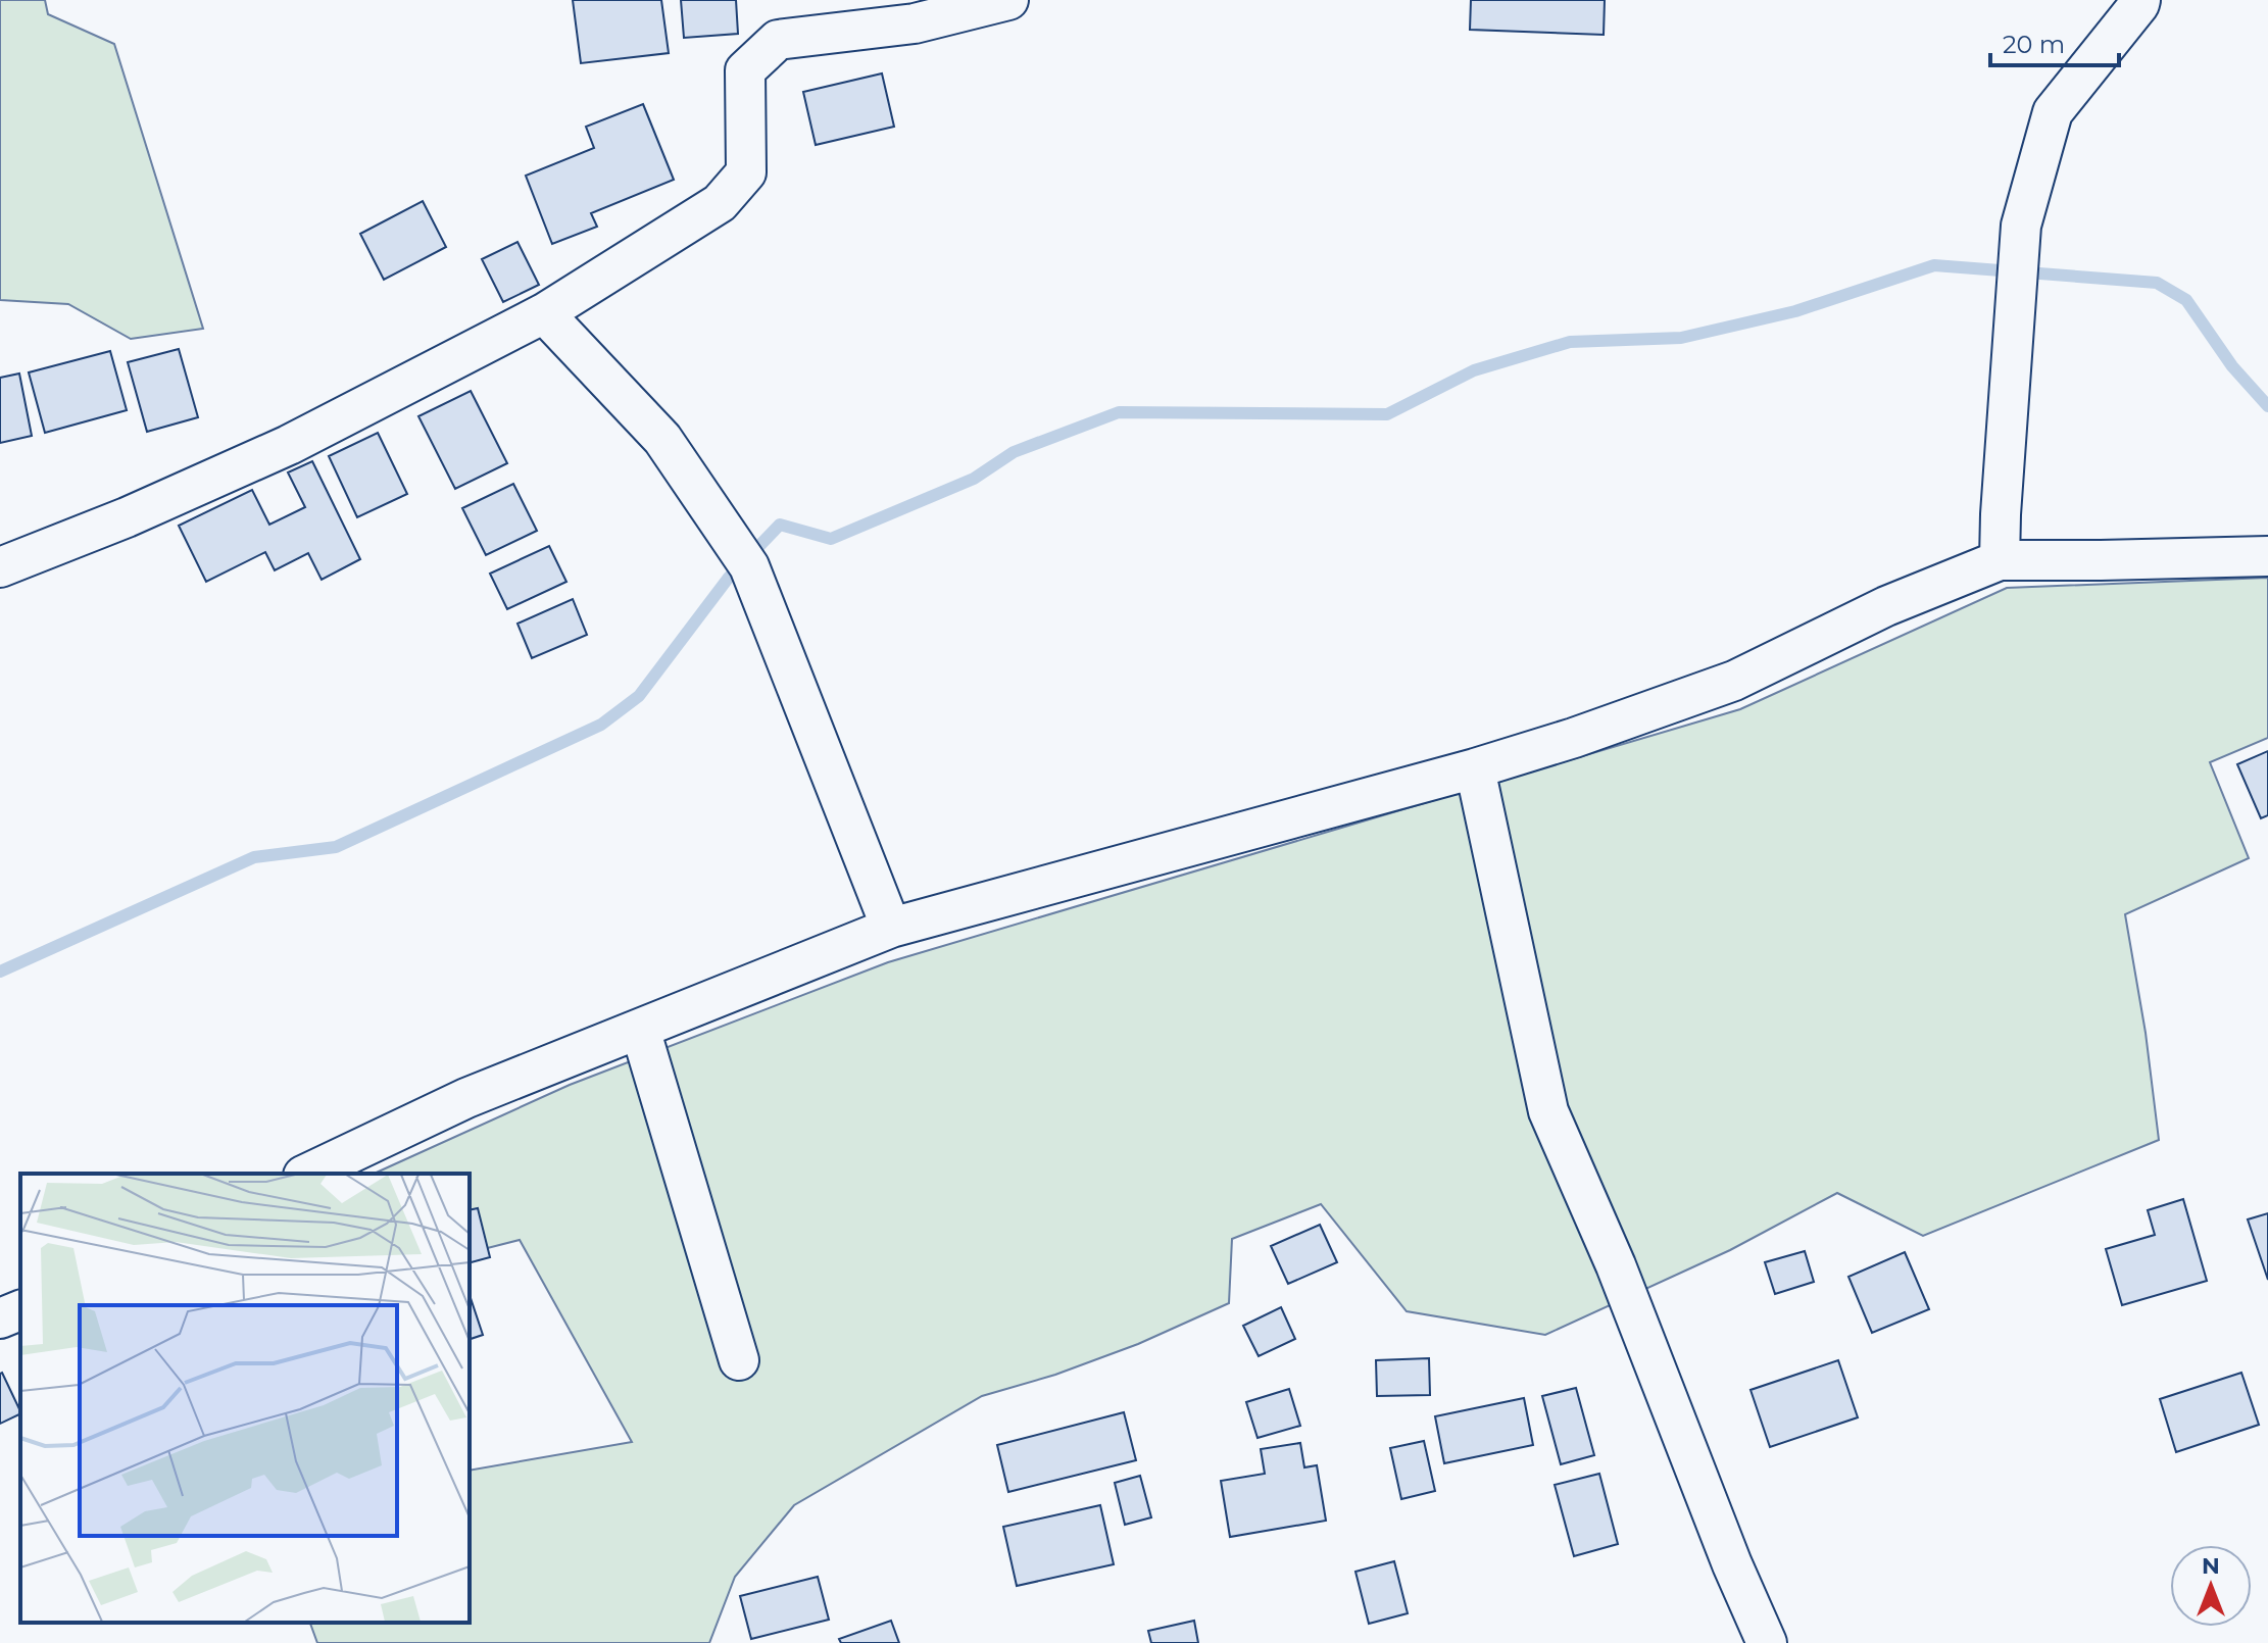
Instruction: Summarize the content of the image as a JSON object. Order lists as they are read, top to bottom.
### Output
{
  "scale_bar": "20 m",
  "north": "top"
}
